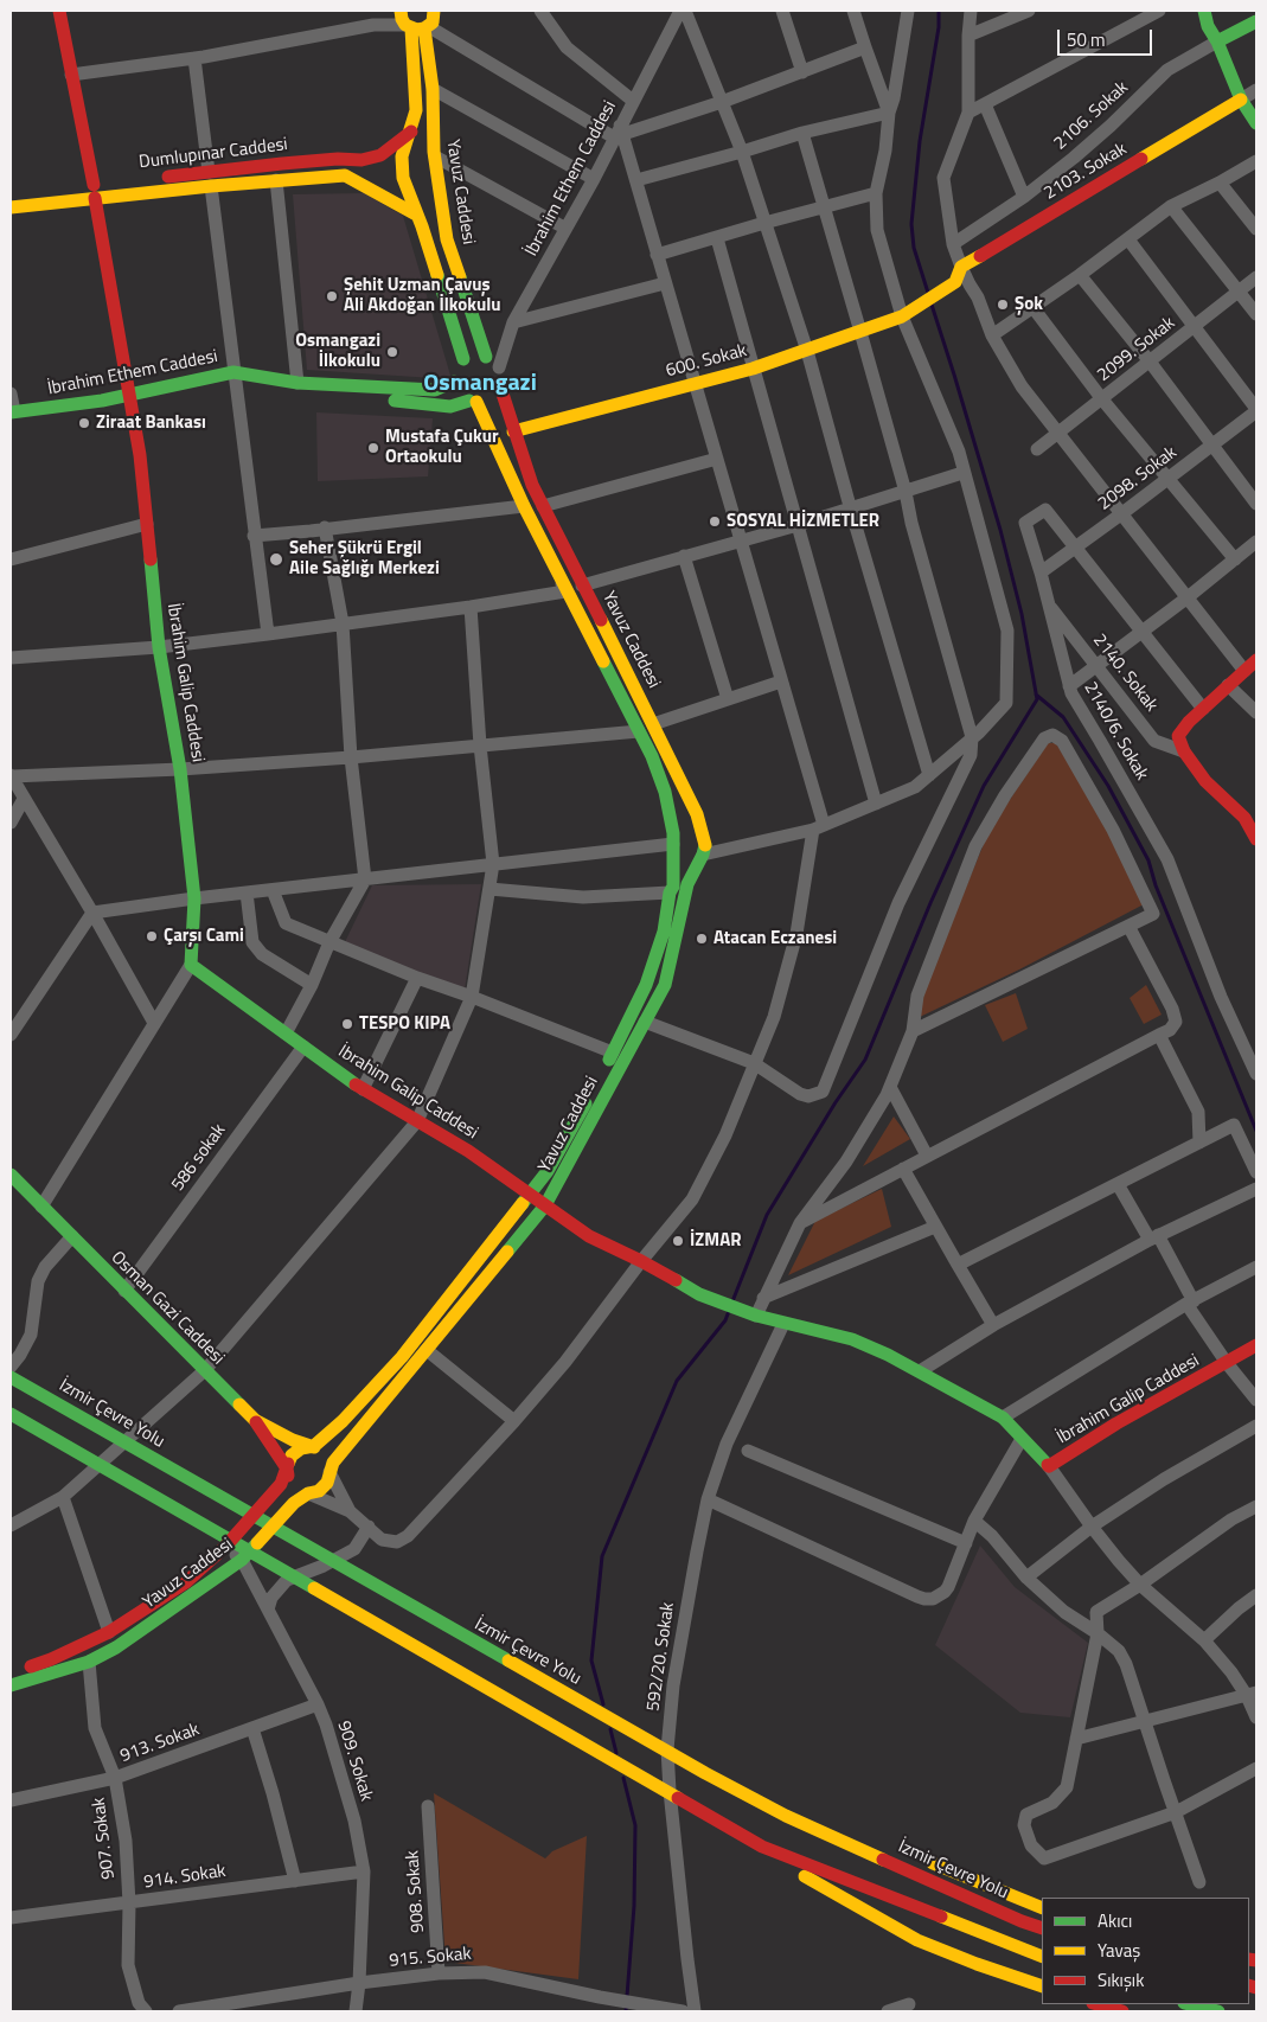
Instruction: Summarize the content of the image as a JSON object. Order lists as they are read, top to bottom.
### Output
{
  "streets": {
    "main road": [
      "2106. Sokak",
      "Dumlupınar Caddesi",
      "2103. Sokak",
      "İbrahim Ethem Caddesi",
      "Yavuz Caddesi",
      "600. Sokak",
      "İbrahim Galip Caddesi",
      "Osman Gazi Caddesi",
      "İzmir Çevre Yolu"
    ],
    "street": [
      "2099. Sokak",
      "2098. Sokak",
      "2140. Sokak",
      "2140/6. Sokak",
      "586 sokak",
      "592/20. Sokak",
      "913. Sokak",
      "909. Sokak",
      "907. Sokak",
      "914. Sokak",
      "908. Sokak",
      "915. Sokak"
    ]
  },
  "crossings": [
    ["Dumlupınar Caddesi", "İbrahim Galip Caddesi"],
    ["2103. Sokak", "600. Sokak"],
    ["İbrahim Ethem Caddesi", "Yavuz Caddesi"],
    ["İbrahim Ethem Caddesi", "İbrahim Galip Caddesi"],
    ["Yavuz Caddesi", "600. Sokak"],
    ["Yavuz Caddesi", "İbrahim Galip Caddesi"],
    ["Yavuz Caddesi", "Osman Gazi Caddesi"],
    ["Yavuz Caddesi", "909. Sokak"],
    ["Yavuz Caddesi", "907. Sokak"],
    ["2098. Sokak", "2140/6. Sokak"],
    ["2140. Sokak", "2140/6. Sokak"],
    ["İbrahim Galip Caddesi", "586 sokak"],
    ["İbrahim Galip Caddesi", "592/20. Sokak"],
    ["586 sokak", "Osman Gazi Caddesi"],
    ["913. Sokak", "909. Sokak"],
    ["913. Sokak", "907. Sokak"],
    ["909. Sokak", "914. Sokak"],
    ["909. Sokak", "915. Sokak"],
    ["907. Sokak", "914. Sokak"],
    ["908. Sokak", "915. Sokak"]
  ],
  "districts": ["Osmangazi"],
  "places": [
    "Şehit Uzman Çavuş Ali Akdoğan İlkokulu",
    "Şok",
    "Osmangazi İlkokulu",
    "Ziraat Bankası",
    "Mustafa Çukur Ortaokulu",
    "SOSYAL HİZMETLER",
    "Seher Şükrü Ergil Aile Sağlığı Merkezi",
    "Çarşı Cami",
    "Atacan Eczanesi",
    "TESPO KIPA",
    "İZMAR"
  ],
  "legend": ["Akıcı", "Yavaş", "Sıkışık"],
  "scale_bar": "50 m"
}
